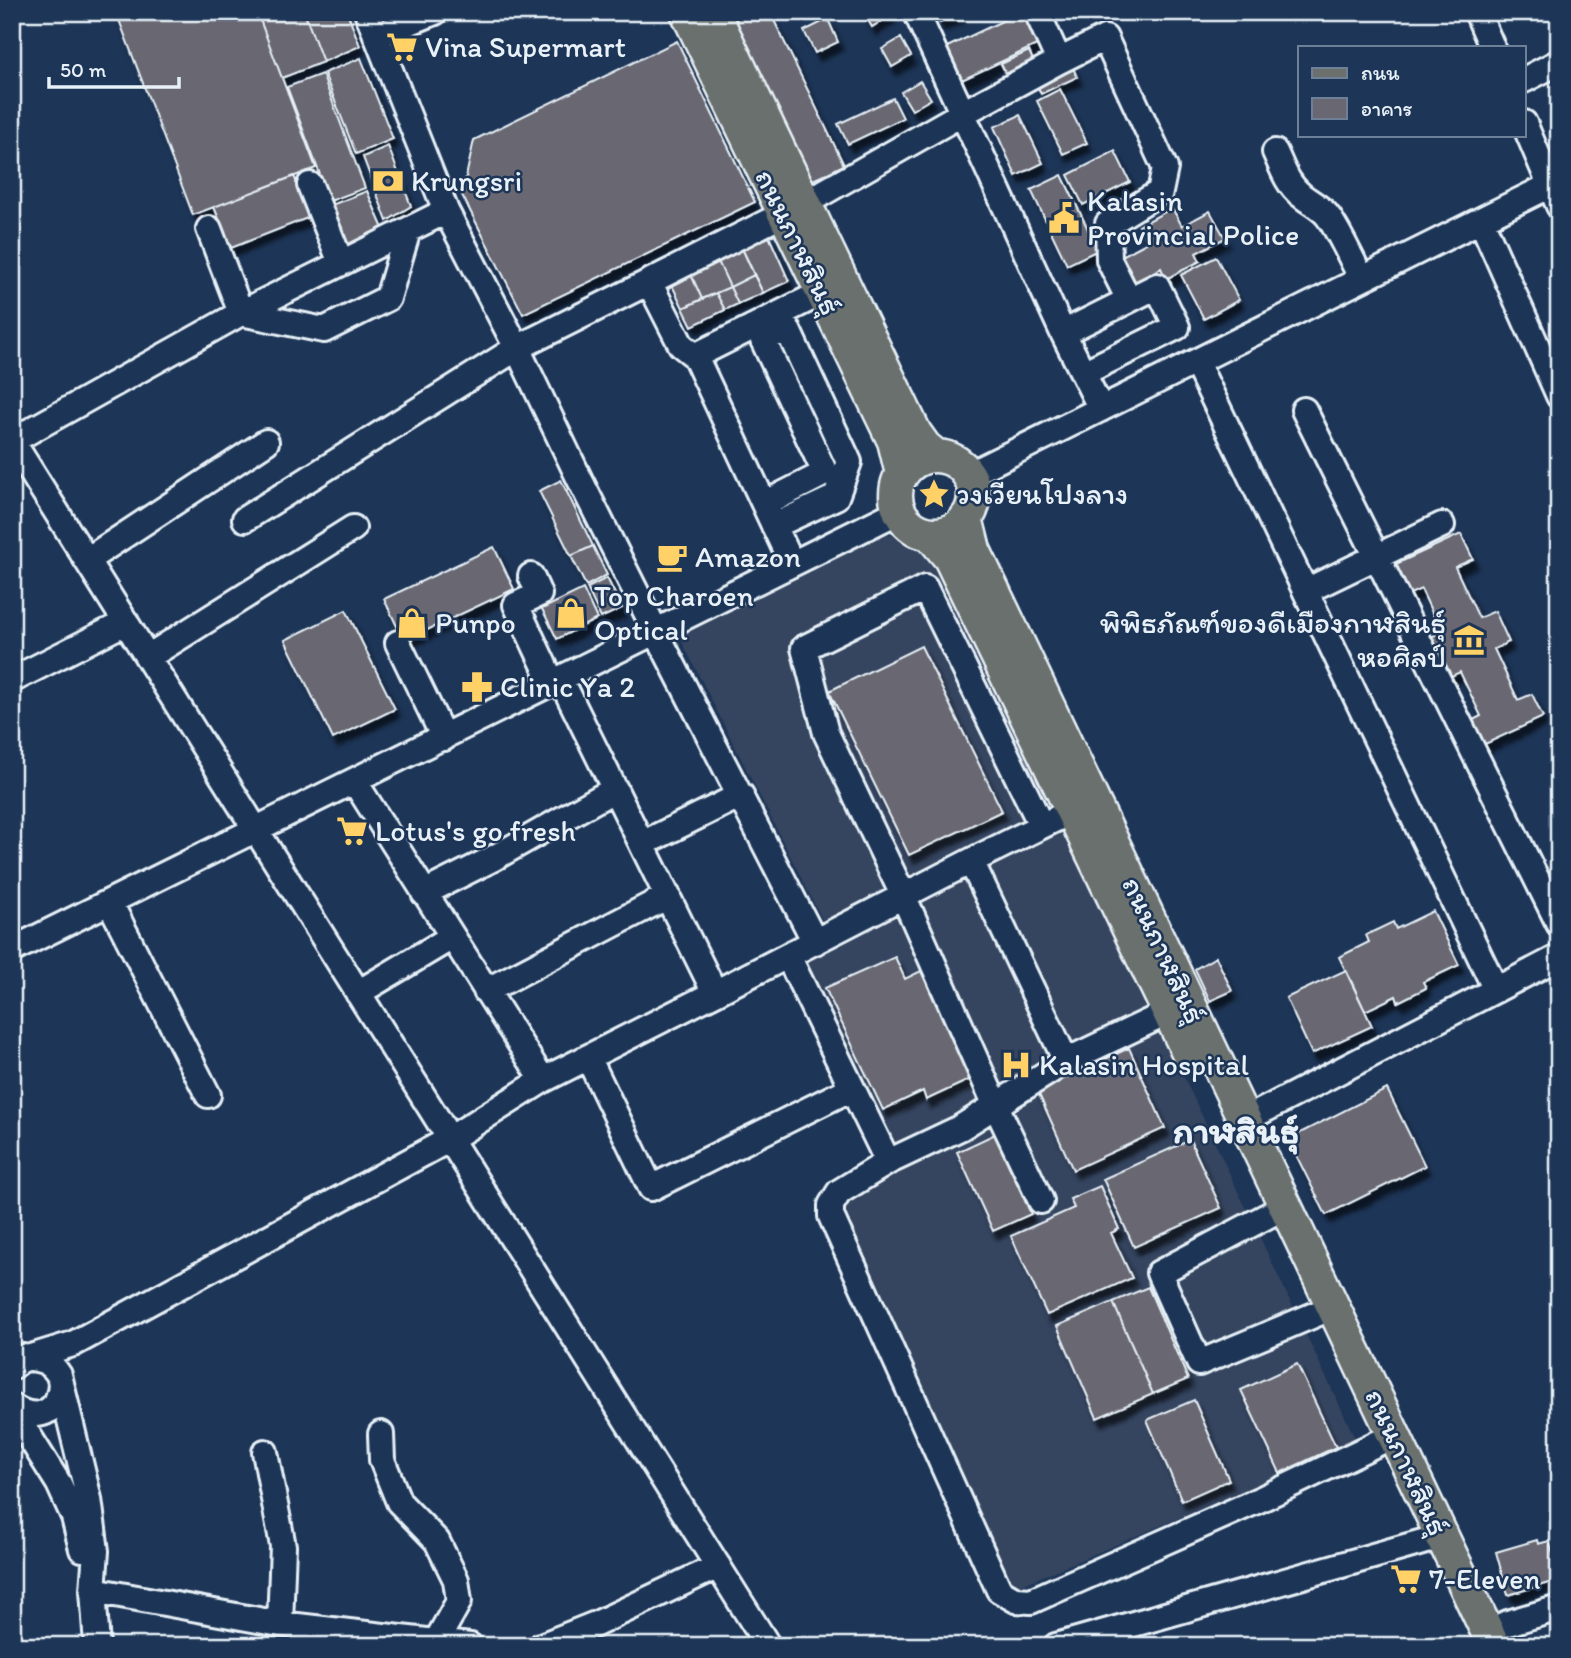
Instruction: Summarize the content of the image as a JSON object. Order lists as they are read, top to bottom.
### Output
{
  "streets": {
    "main road": ["ถนนกาฬสินธุ์"]
  },
  "districts": ["กาฬสินธุ์"],
  "places": {
    "supermarket": ["Vina Supermart", "Lotus's go fresh", "7-Eleven"],
    "bank": ["Krungsri"],
    "public building": ["Kalasin Provincial Police"],
    "place": ["วงเวียนโปงลาง"],
    "cafe": ["Amazon"],
    "shop": ["Top Charoen Optical", "Punpo"],
    "museum": ["พิพิธภัณฑ์ของดีเมืองกาฬสินธุ์ หอศิลป์"],
    "pharmacy": ["Clinic Ya 2"],
    "hospital": ["Kalasin Hospital"]
  },
  "legend": ["ถนน", "อาคาร"],
  "scale_bar": "50 m"
}
